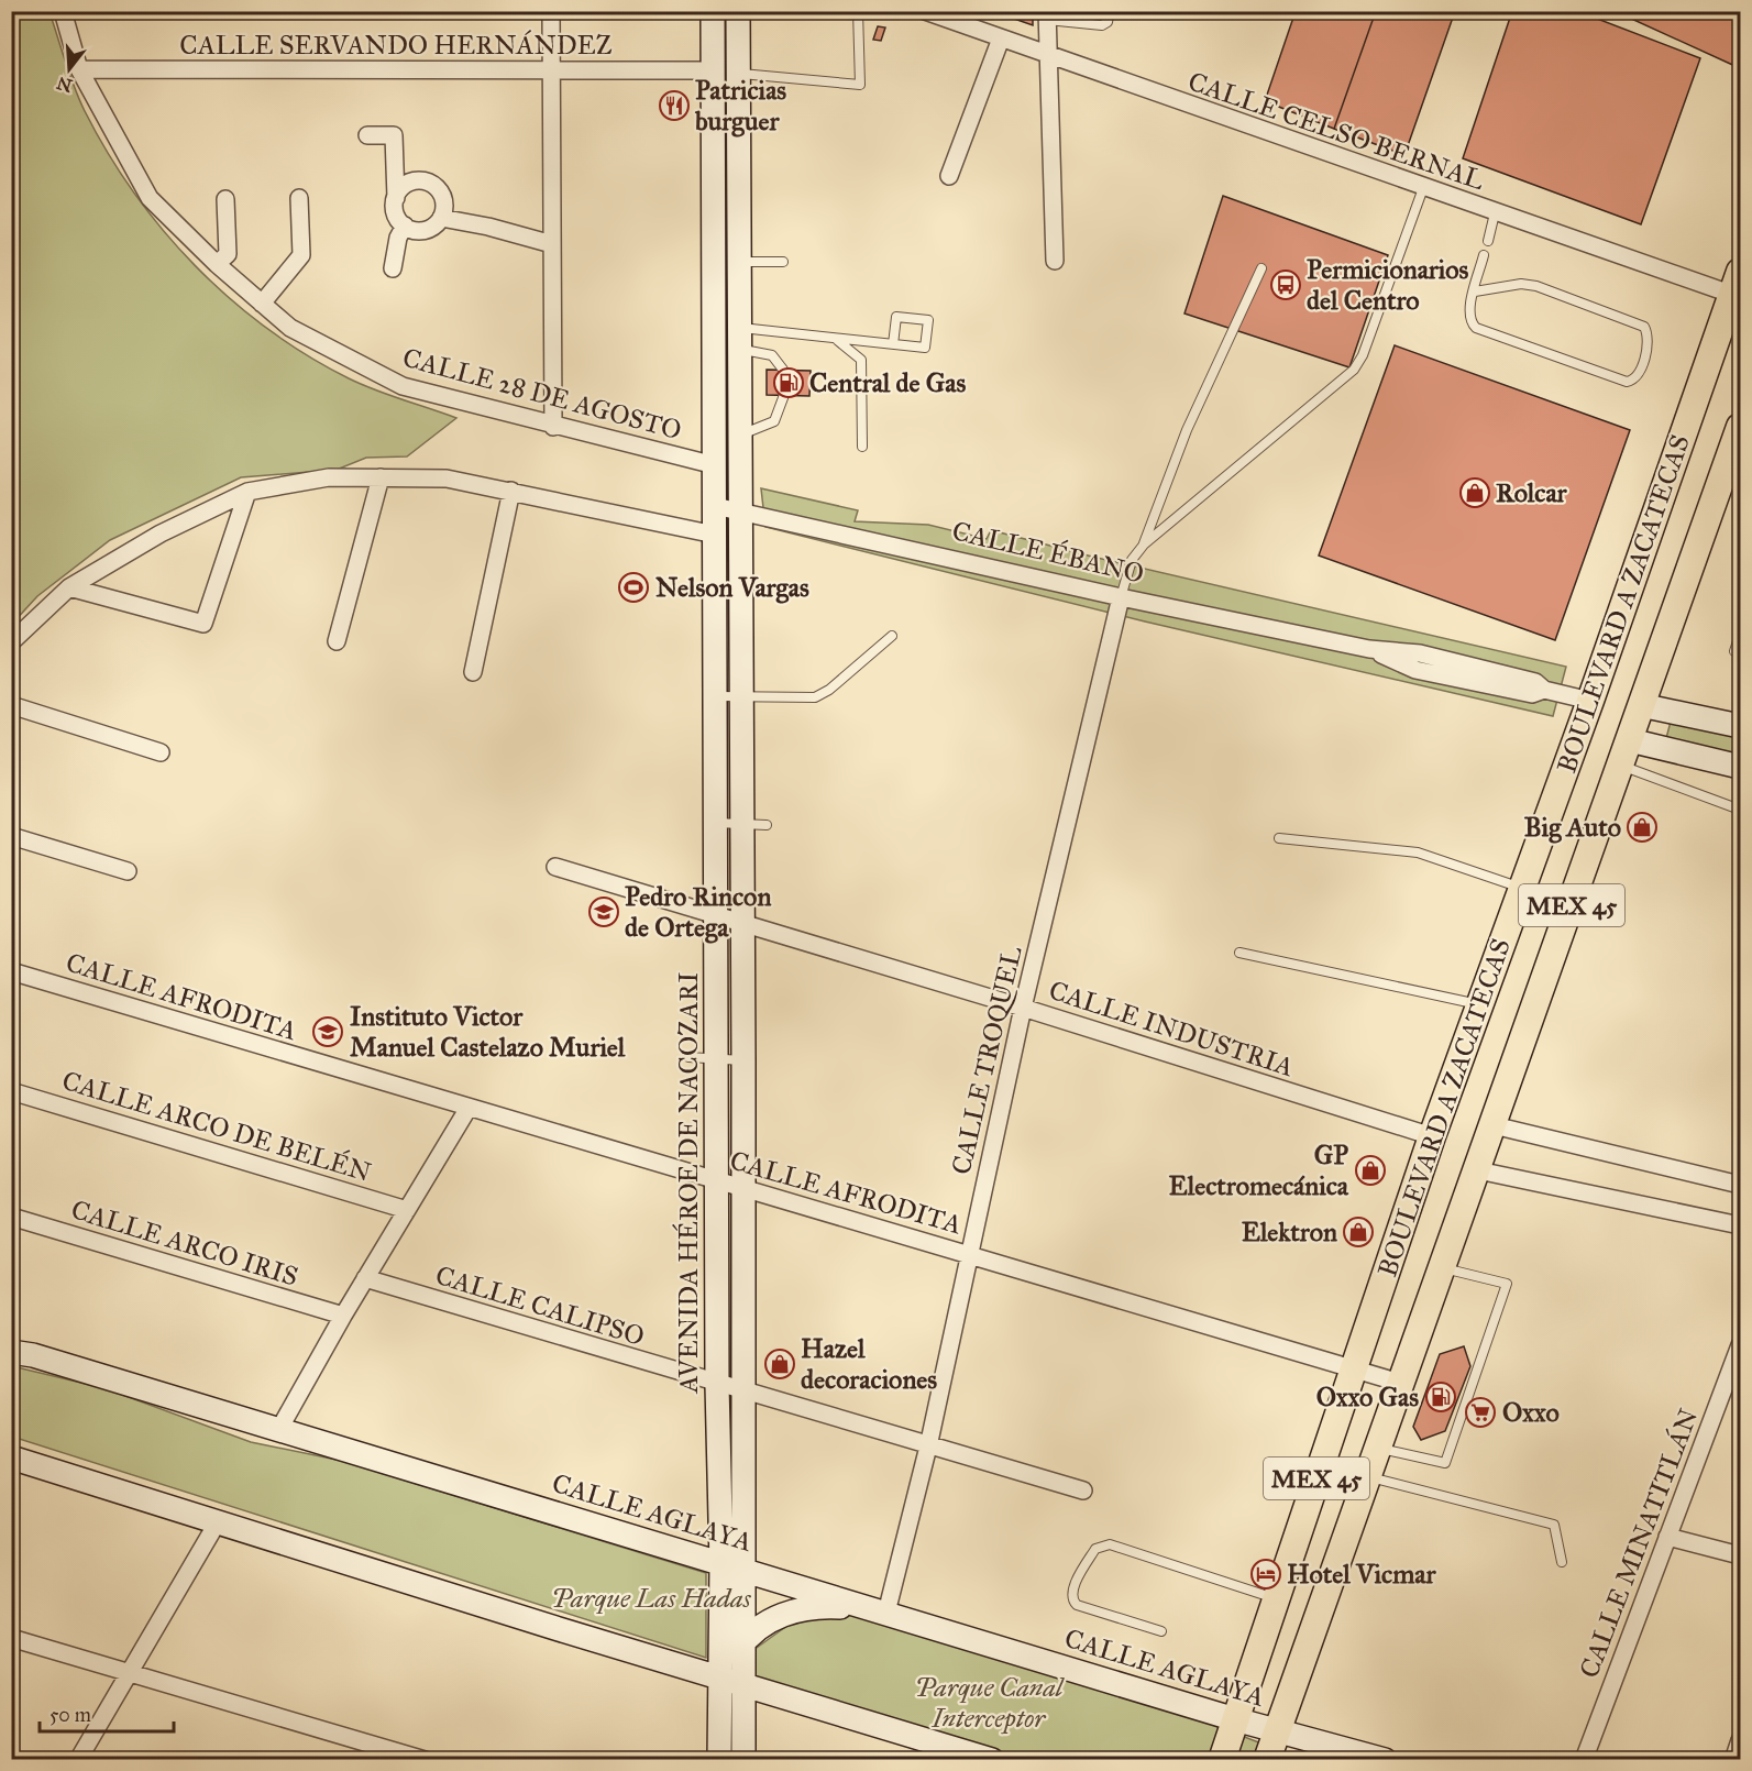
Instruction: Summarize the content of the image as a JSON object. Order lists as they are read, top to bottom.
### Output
{
  "streets": {
    "main road": [
      "BOULEVARD A ZACATECAS",
      "MEX 45",
      "AVENIDA HÉROE DE NACOZARI",
      "CALLE AGLAYA"
    ],
    "street": [
      "CALLE SERVANDO HERNÁNDEZ",
      "CALLE CELSO BERNAL",
      "CALLE 28 DE AGOSTO",
      "CALLE ÉBANO",
      "CALLE AFRODITA",
      "CALLE INDUSTRIA",
      "CALLE TROQUEL",
      "CALLE ARCO DE BELÉN",
      "CALLE ARCO IRIS",
      "CALLE CALIPSO",
      "CALLE MINATITLÁN"
    ]
  },
  "crossings": [
    ["CALLE SERVANDO HERNÁNDEZ", "CALLE 28 DE AGOSTO"],
    ["CALLE SERVANDO HERNÁNDEZ", "AVENIDA HÉROE DE NACOZARI"],
    ["CALLE CELSO BERNAL", "BOULEVARD A ZACATECAS"],
    ["CALLE 28 DE AGOSTO", "AVENIDA HÉROE DE NACOZARI"],
    ["CALLE ÉBANO", "BOULEVARD A ZACATECAS"],
    ["CALLE ÉBANO", "CALLE TROQUEL"],
    ["CALLE ÉBANO", "AVENIDA HÉROE DE NACOZARI"],
    ["BOULEVARD A ZACATECAS", "CALLE AFRODITA"],
    ["BOULEVARD A ZACATECAS", "CALLE INDUSTRIA"],
    ["BOULEVARD A ZACATECAS", "CALLE AGLAYA"],
    ["CALLE AFRODITA", "CALLE TROQUEL"],
    ["CALLE AFRODITA", "AVENIDA HÉROE DE NACOZARI"],
    ["CALLE INDUSTRIA", "CALLE TROQUEL"],
    ["CALLE INDUSTRIA", "AVENIDA HÉROE DE NACOZARI"],
    ["CALLE TROQUEL", "CALLE CALIPSO"],
    ["CALLE TROQUEL", "CALLE AGLAYA"],
    ["AVENIDA HÉROE DE NACOZARI", "CALLE CALIPSO"],
    ["AVENIDA HÉROE DE NACOZARI", "CALLE AGLAYA"]
  ],
  "parks": ["Parque Las Hadas", "Parque Canal Interceptor"],
  "places": {
    "restaurant": ["Patricias burguer"],
    "bus stop": ["Permicionarios del Centro"],
    "fuel station": ["Central de Gas", "Oxxo Gas"],
    "shop": [
      "Rolcar",
      "Big Auto",
      "GP Electromecánica",
      "Elektron",
      "Hazel decoraciones"
    ],
    "sports": ["Nelson Vargas"],
    "school or university": ["Pedro Rincon de Ortega", "Instituto Victor Manuel Castelazo Muriel"],
    "supermarket": ["Oxxo"],
    "hotel": ["Hotel Vicmar"]
  },
  "scale_bar": "50 m",
  "north": "bottom"
}
